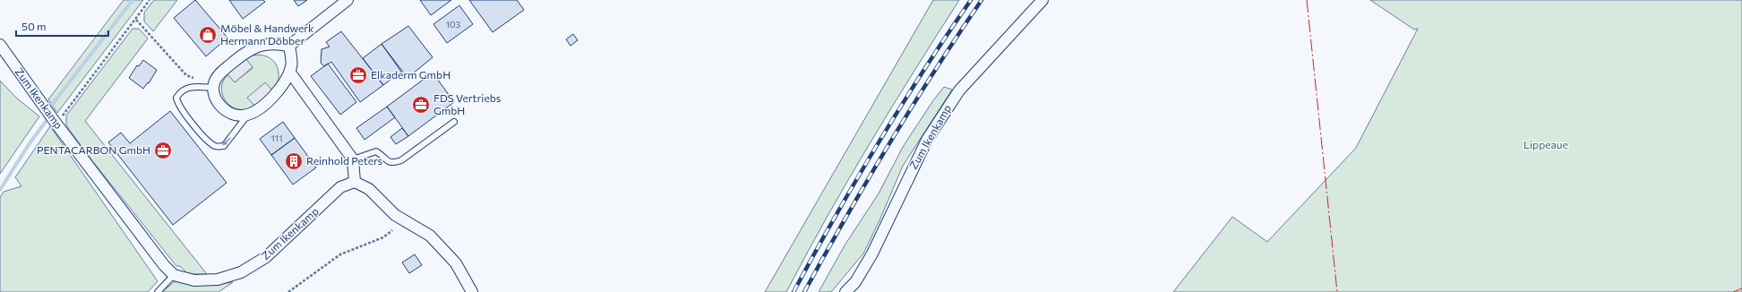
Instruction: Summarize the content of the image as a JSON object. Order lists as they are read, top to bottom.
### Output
{
  "streets": {
    "street": ["Zum Ikenkamp"]
  },
  "parks": ["Lippeaue"],
  "places": {
    "shop": ["Möbel & Handwerk Hermann Döbber"],
    "office": ["Elkaderm GmbH", "FDS Vertriebs GmbH", "PENTACARBON GmbH"],
    "building": ["Reinhold Peters"]
  },
  "house_numbers": ["103", "111"],
  "scale_bar": "50 m"
}
